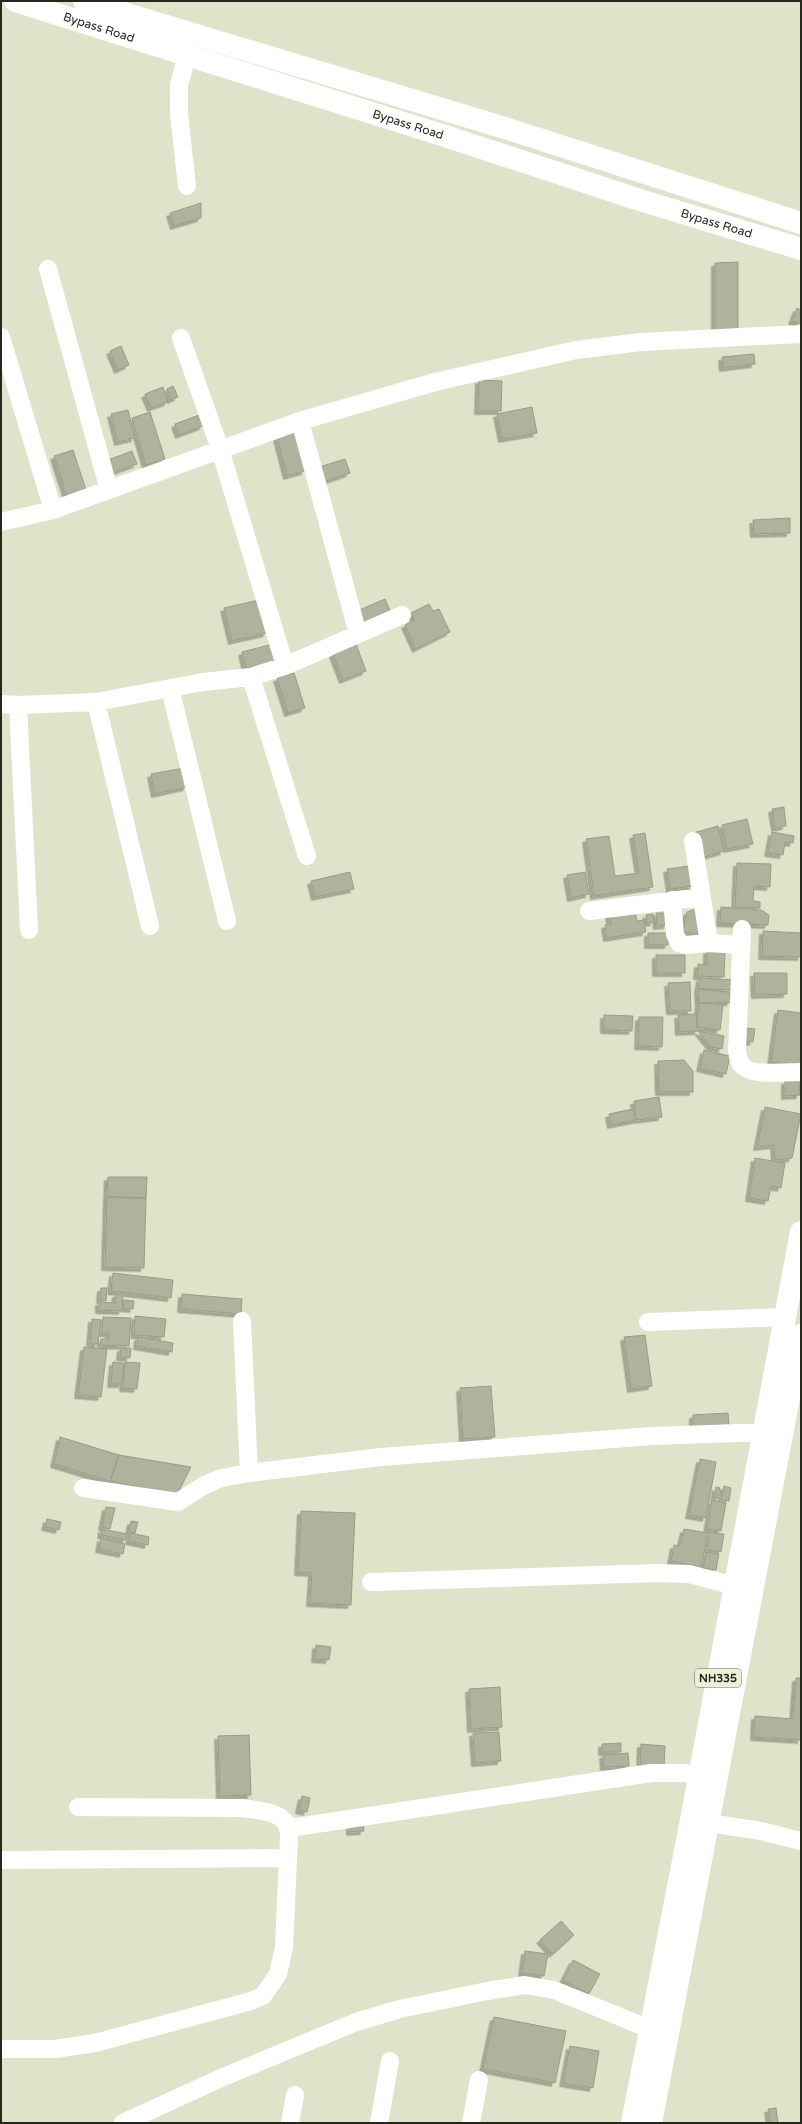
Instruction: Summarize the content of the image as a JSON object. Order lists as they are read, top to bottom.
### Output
{
  "streets": {
    "main road": ["Bypass Road", "NH335"]
  }
}
